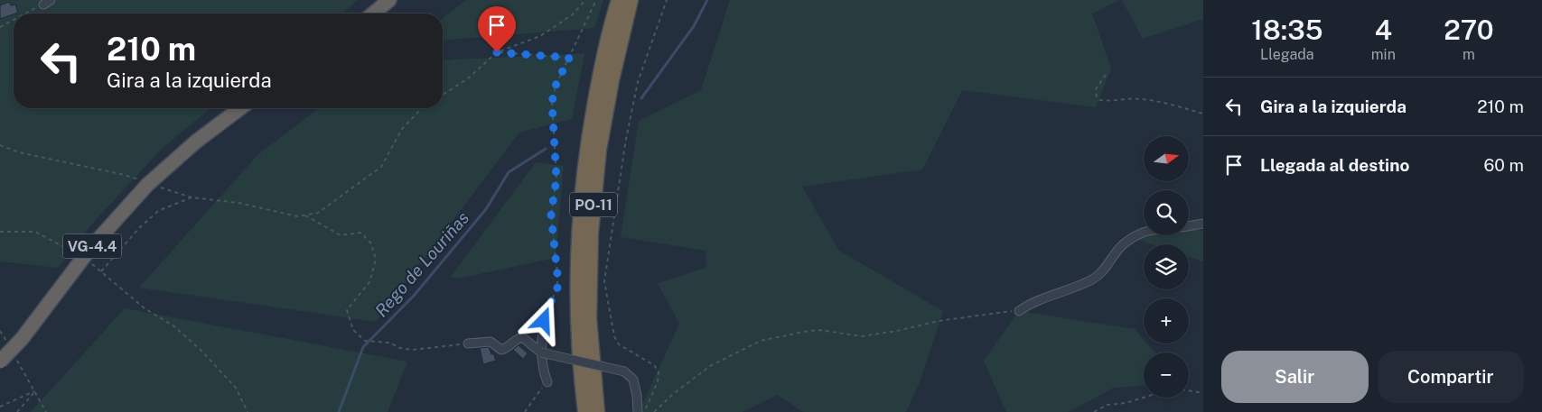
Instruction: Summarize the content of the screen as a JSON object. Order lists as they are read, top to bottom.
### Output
{
  "streets": {
    "highway": ["PO-11", "VG-4.4"]
  },
  "water": ["Rego de Louriñas"],
  "north": "right",
  "page": {
    "eta": [
      "18:35",
      "Llegada",
      "4",
      "min",
      "270",
      "m"
    ],
    "turn": ["210 m", "Gira a la izquierda"],
    "list": [
      {
        "name": "Gira a la izquierda",
        "value": "210 m"
      },
      {
        "name": "Llegada al destino",
        "value": "60 m"
      }
    ],
    "map_buttons": ["+", "−"],
    "buttons": ["Salir", "Compartir"]
  }
}
